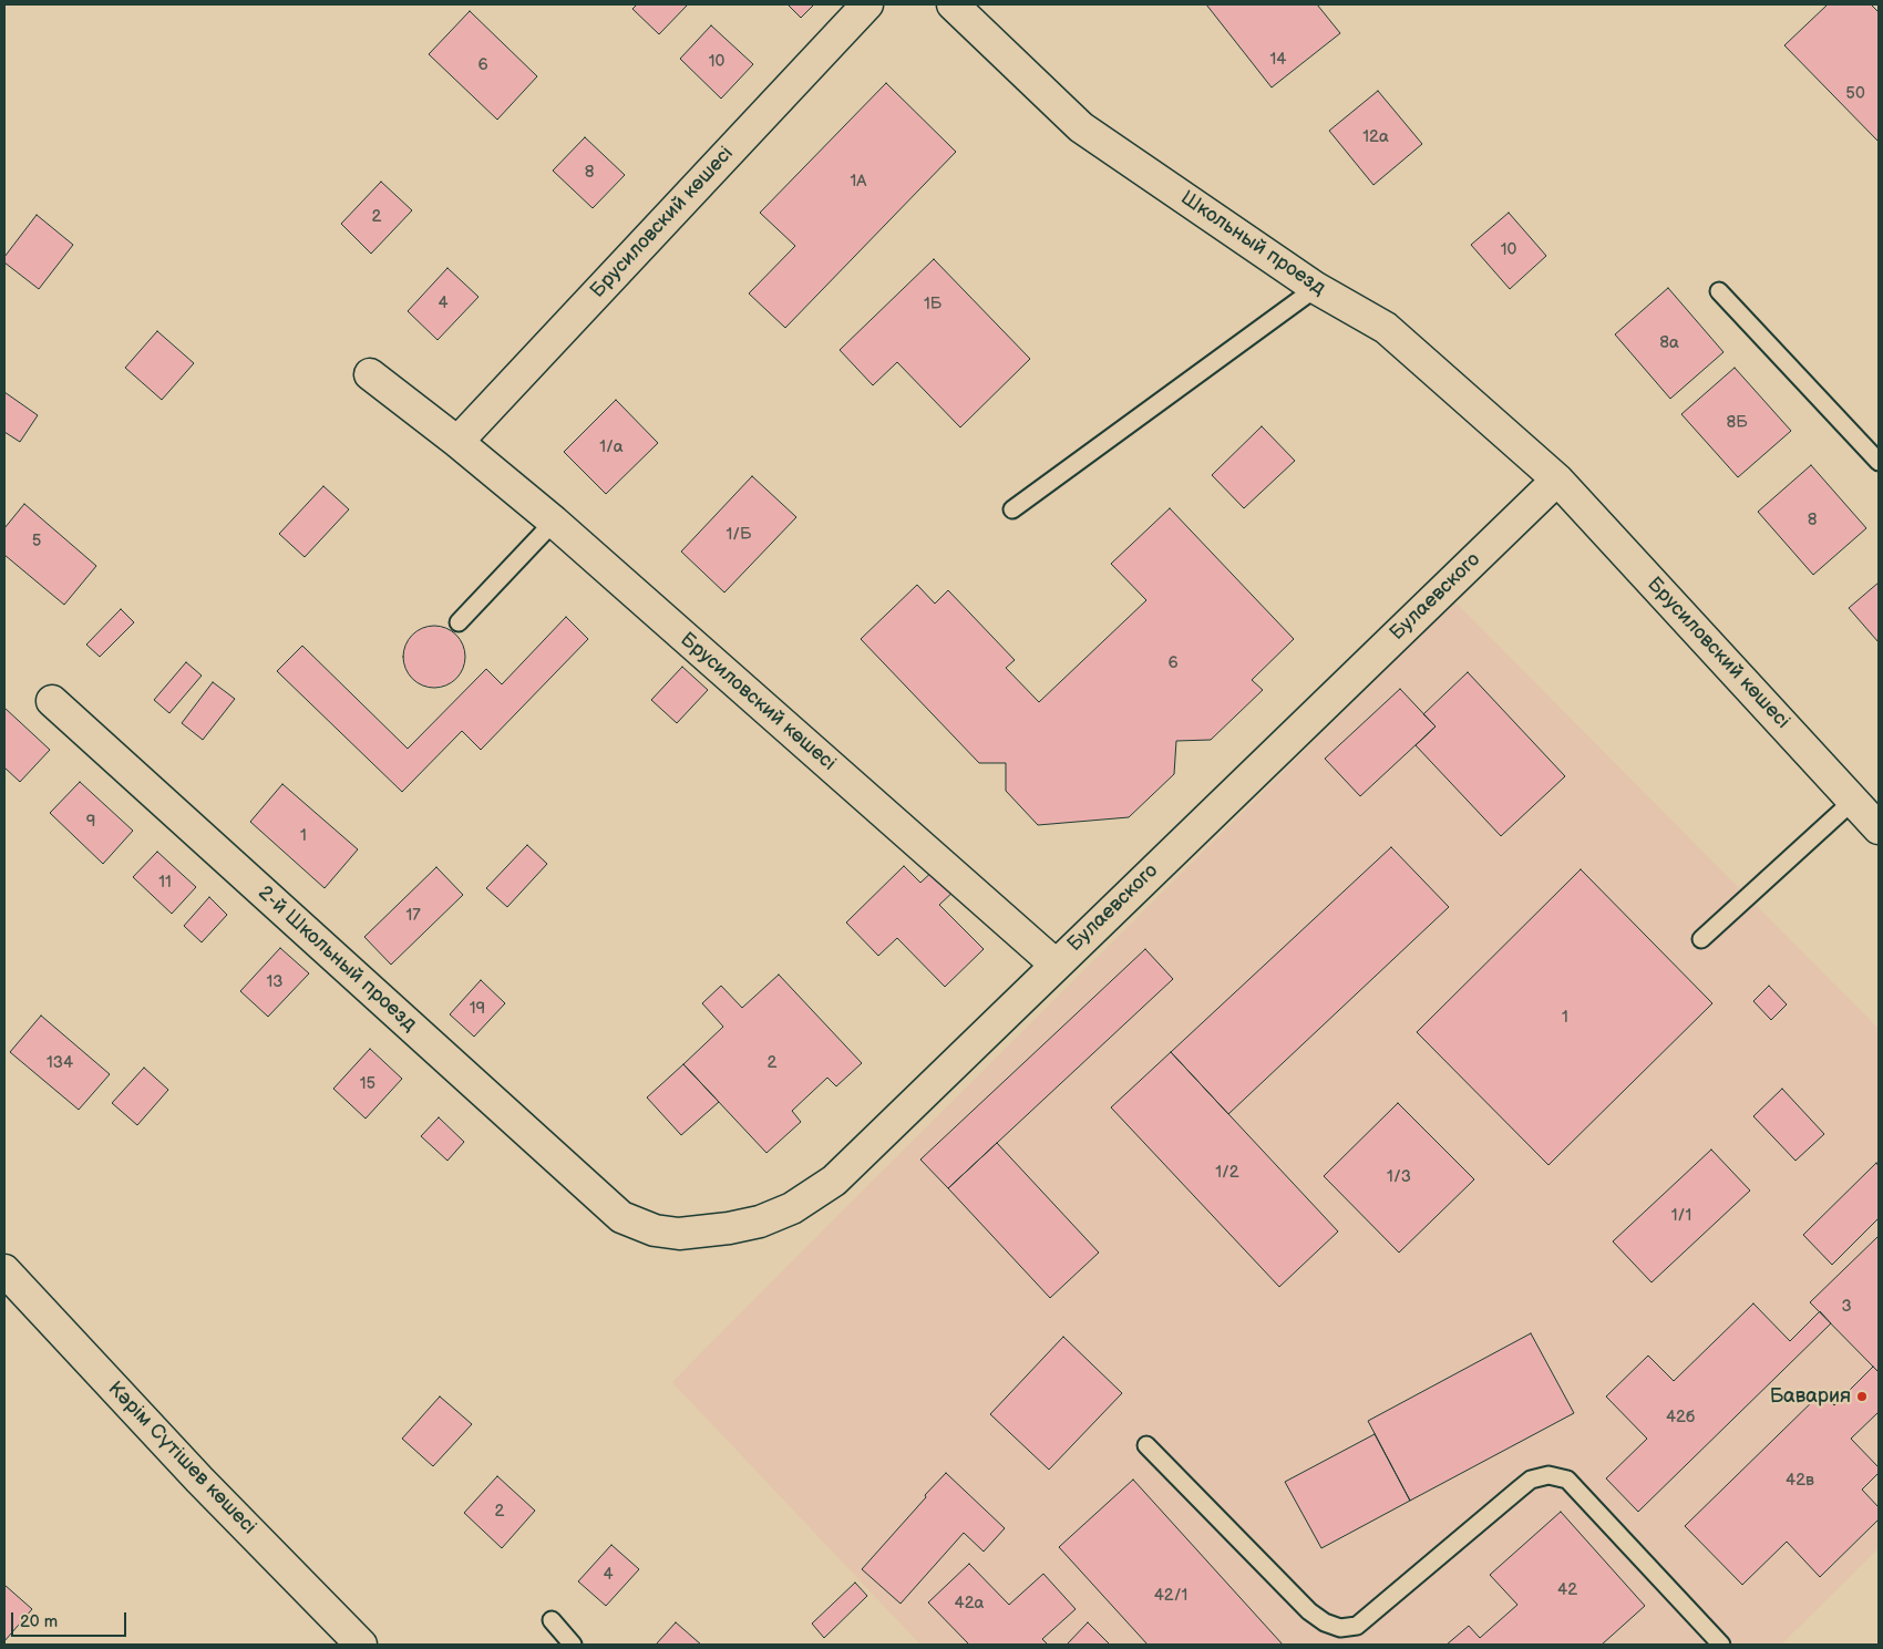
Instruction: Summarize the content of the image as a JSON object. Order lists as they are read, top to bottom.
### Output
{
  "streets": {
    "street": [
      "Брусиловский көшесі",
      "Школьный проезд",
      "Булаевского",
      "2-й Школьный проезд",
      "Кәрім Сүтішев көшесі"
    ]
  },
  "crossings": [
    ["Брусиловский көшесі", "Школьный проезд"],
    ["Брусиловский көшесі", "Булаевского"],
    ["Школьный проезд", "Булаевского"],
    ["Булаевского", "2-й Школьный проезд"]
  ],
  "places": ["Бавария"],
  "house_numbers": [
    "14",
    "10",
    "6",
    "50",
    "12а",
    "8",
    "1А",
    "2",
    "10",
    "4",
    "1Б",
    "8а",
    "8Б",
    "1/а",
    "8",
    "1/Б",
    "5",
    "6",
    "9",
    "1",
    "11",
    "17",
    "13",
    "19",
    "1",
    "134",
    "2",
    "15",
    "1/2",
    "1/3",
    "1/1",
    "3",
    "42б",
    "42в",
    "2",
    "4",
    "42",
    "42/1",
    "42а"
  ],
  "scale_bar": "20 m"
}
